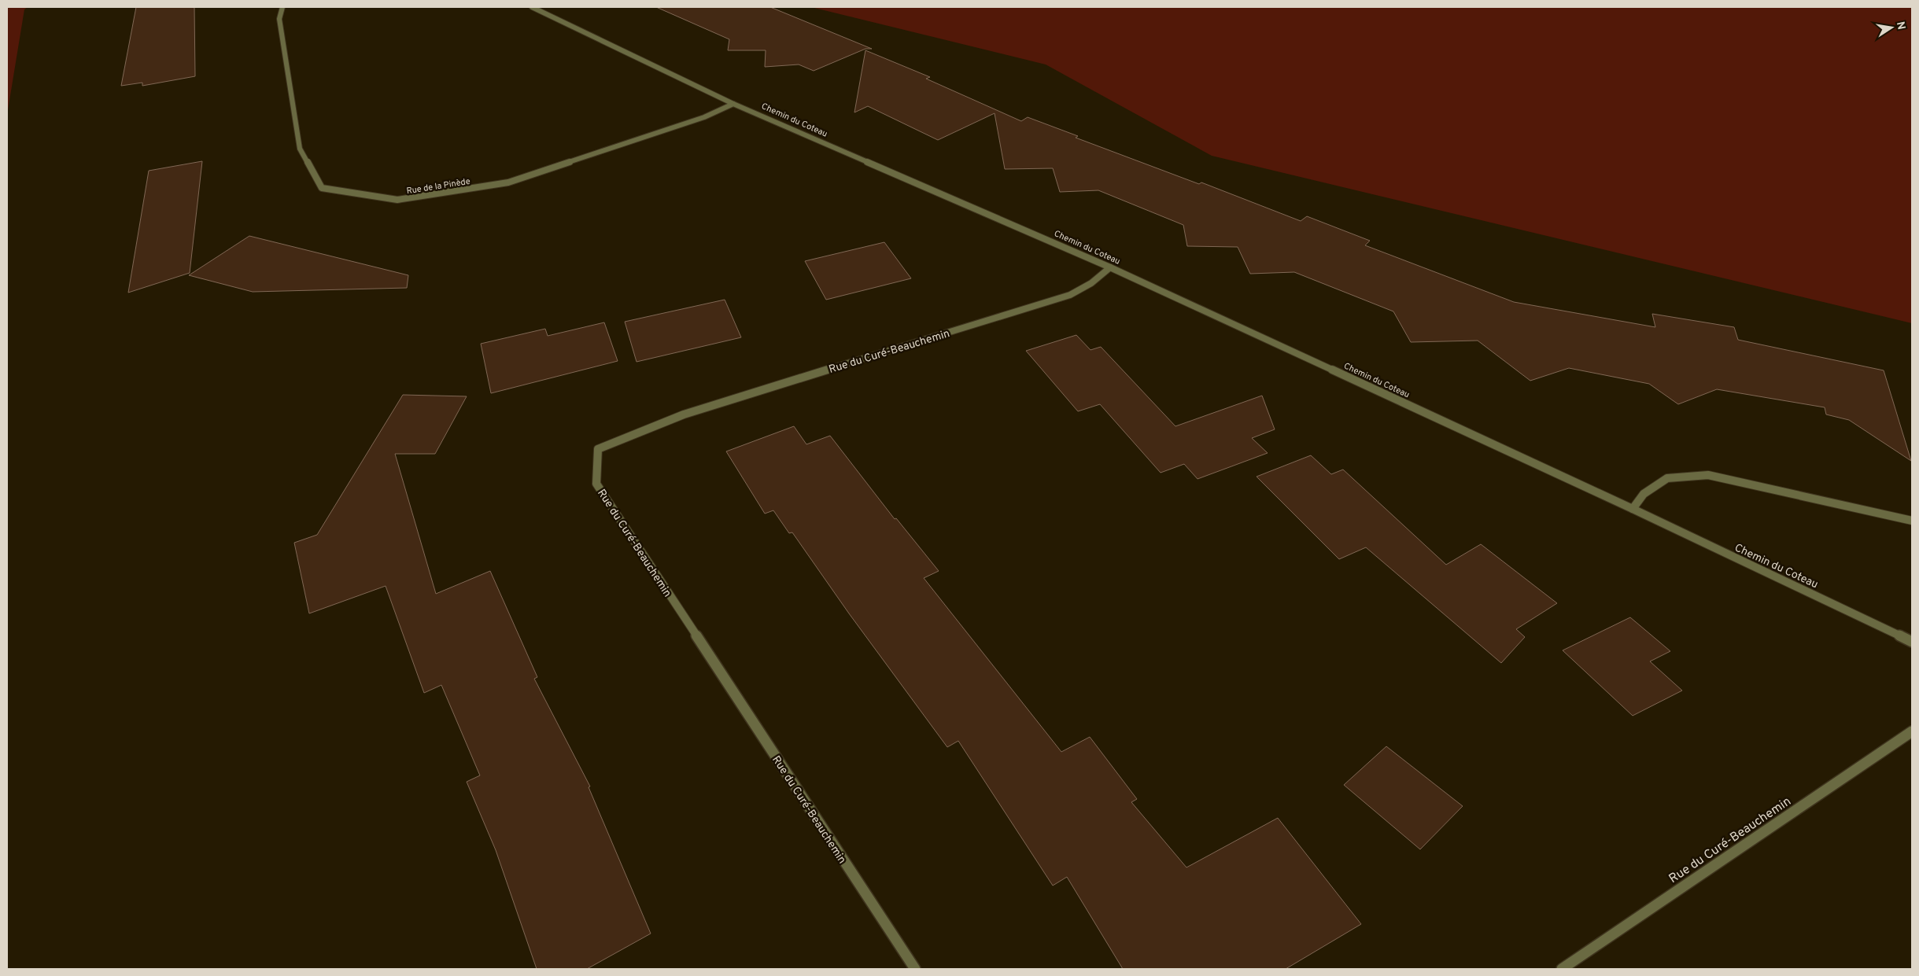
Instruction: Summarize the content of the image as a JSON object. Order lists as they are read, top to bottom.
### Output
{
  "streets": {
    "street": ["Chemin du Coteau", "Rue de la Pinède", "Rue du Curé-Beauchemin"]
  },
  "crossings": [
    ["Chemin du Coteau", "Rue de la Pinède"],
    ["Chemin du Coteau", "Rue du Curé-Beauchemin"]
  ],
  "north": "right"
}
